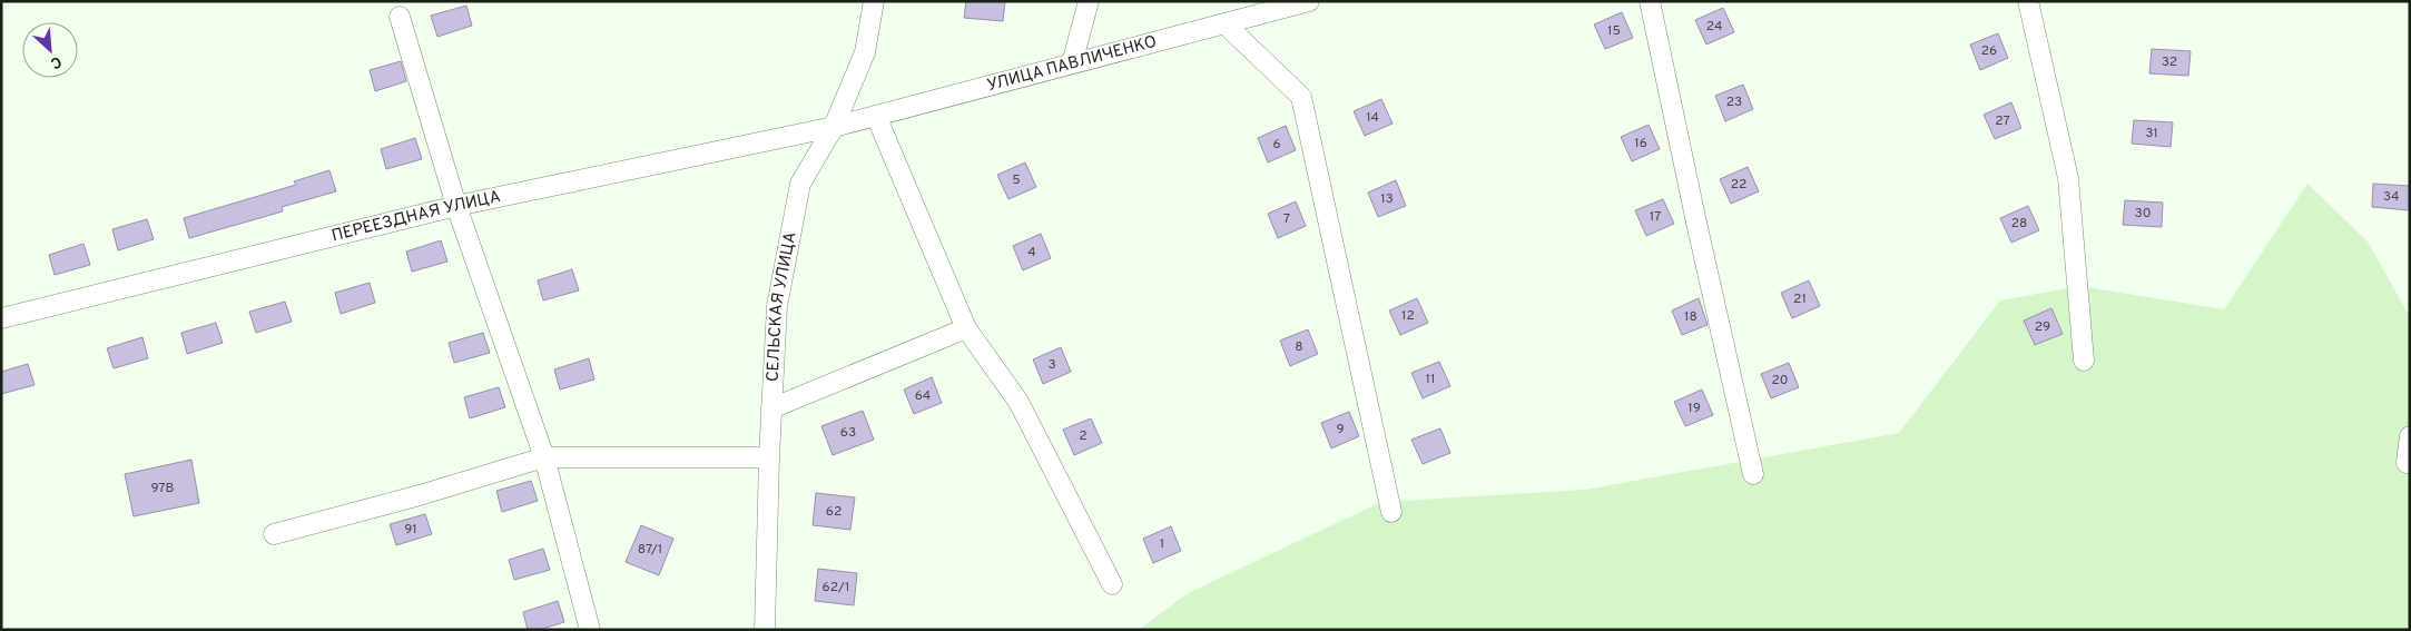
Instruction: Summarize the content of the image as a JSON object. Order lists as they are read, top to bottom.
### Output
{
  "streets": {
    "street": ["УЛИЦА ПАВЛИЧЕНКО", "ПЕРЕЕЗДНАЯ УЛИЦА", "СЕЛЬСКАЯ УЛИЦА"]
  },
  "crossings": [
    ["УЛИЦА ПАВЛИЧЕНКО", "ПЕРЕЕЗДНАЯ УЛИЦА"],
    ["УЛИЦА ПАВЛИЧЕНКО", "СЕЛЬСКАЯ УЛИЦА"],
    ["ПЕРЕЕЗДНАЯ УЛИЦА", "СЕЛЬСКАЯ УЛИЦА"]
  ],
  "house_numbers": [
    "24",
    "15",
    "26",
    "32",
    "23",
    "14",
    "27",
    "31",
    "16",
    "6",
    "5",
    "22",
    "34",
    "13",
    "30",
    "17",
    "7",
    "28",
    "4",
    "21",
    "12",
    "18",
    "29",
    "8",
    "3",
    "11",
    "20",
    "64",
    "19",
    "9",
    "63",
    "2",
    "97В",
    "62",
    "91",
    "1",
    "87/1",
    "62/1"
  ],
  "north": "bottom right"
}
